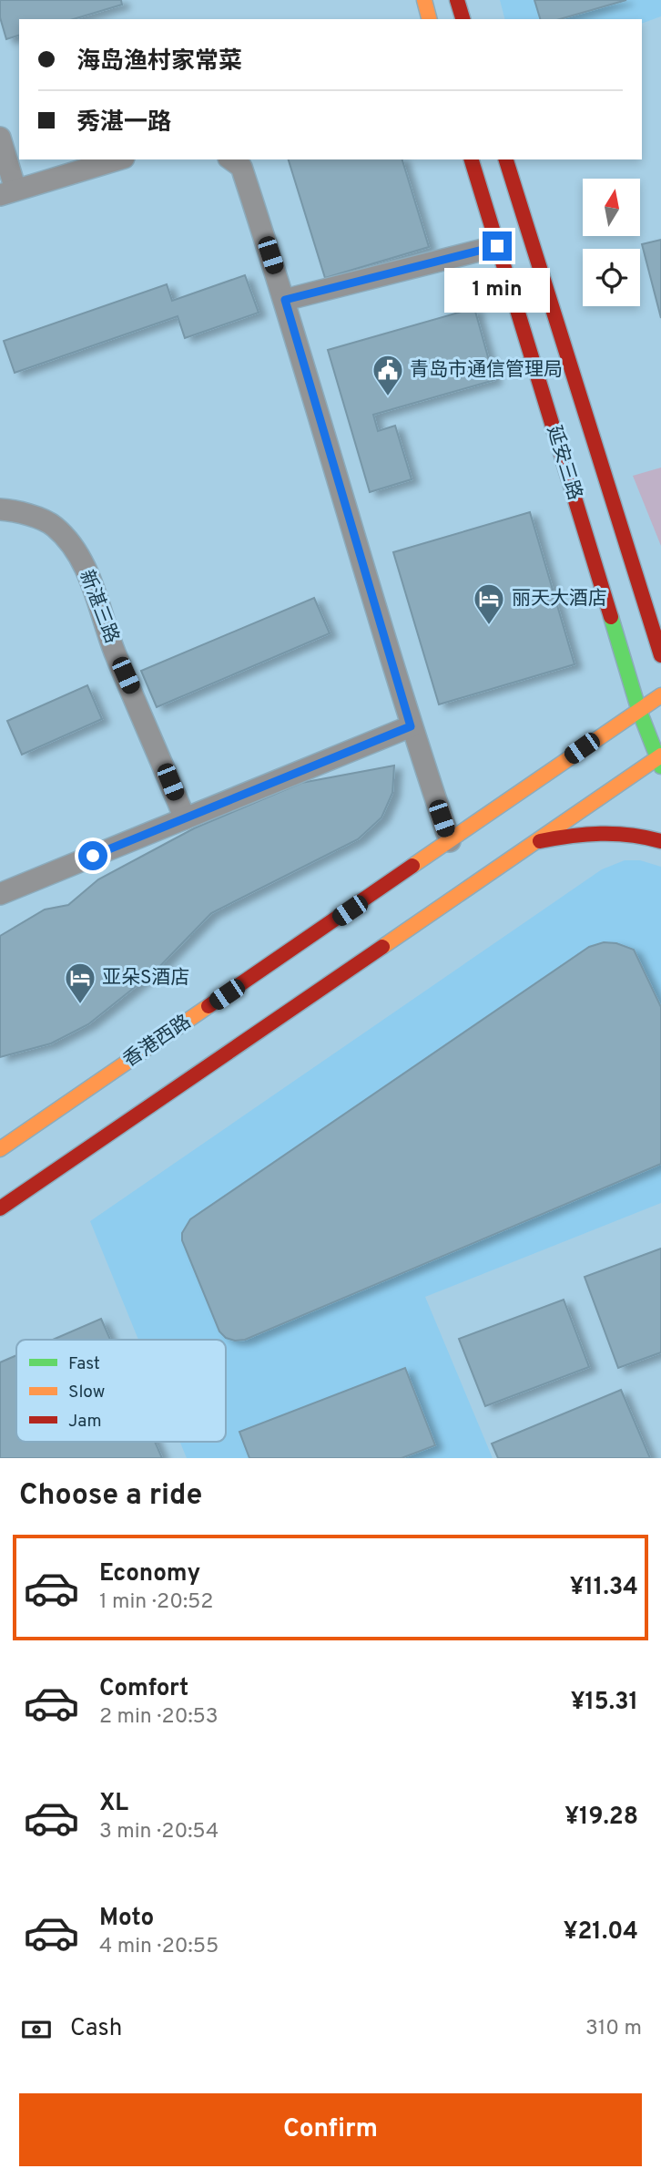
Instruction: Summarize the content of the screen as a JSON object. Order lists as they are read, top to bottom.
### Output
{
  "streets": {
    "main road": ["延安三路", "香港西路"],
    "street": ["新湛三路"]
  },
  "crossings": [
    ["延安三路", "香港西路"]
  ],
  "places": {
    "public building": ["青岛市通信管理局"],
    "hotel": ["丽天大酒店", "亚朵S酒店"]
  },
  "legend": ["Fast", "Slow", "Jam"],
  "north": "top",
  "page": {
    "banner": ["海岛渔村家常菜", "秀湛一路"],
    "bubble": "1 min",
    "heading": "Choose a ride",
    "list": [
      {
        "name": "Economy",
        "note": "1 min · 20:52",
        "value": "¥11.34"
      },
      {
        "name": "Comfort",
        "note": "2 min · 20:53",
        "value": "¥15.31"
      },
      {
        "name": "XL",
        "note": "3 min · 20:54",
        "value": "¥19.28"
      },
      {
        "name": "Moto",
        "note": "4 min · 20:55",
        "value": "¥21.04"
      }
    ],
    "pay": ["Cash", "310 m"],
    "buttons": "Confirm"
  }
}
